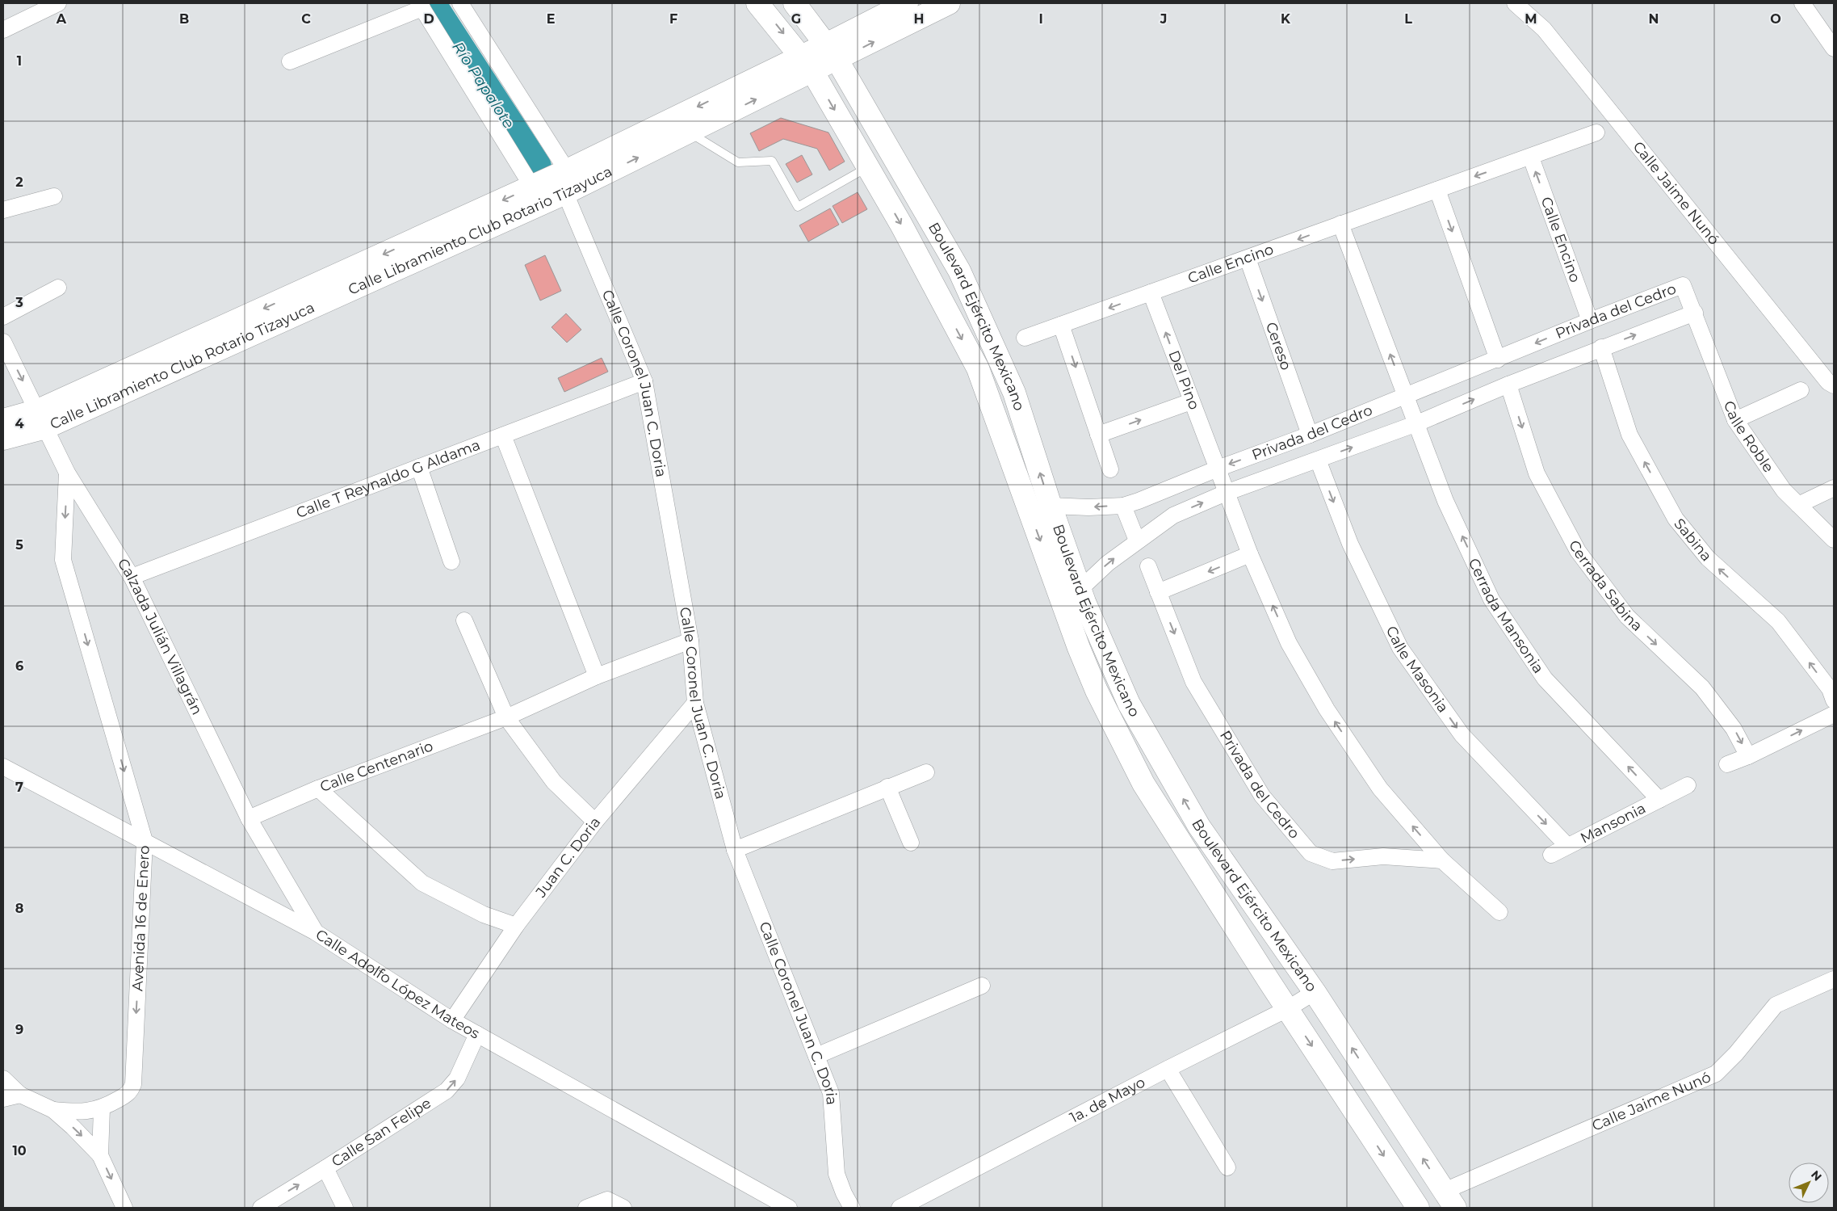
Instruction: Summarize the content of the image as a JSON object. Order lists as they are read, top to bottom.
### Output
{
  "streets": {
    "main road": ["Calle Libramiento Club Rotario Tizayuca", "Boulevard Ejército Mexicano"],
    "street": [
      "Calle Jaime Nunó",
      "Calle Encino",
      "Privada del Cedro",
      "Cereso",
      "Del Pino",
      "Calle Coronel Juan C. Doria",
      "Calle Roble",
      "Calle T Reynaldo G Aldama",
      "Sabina",
      "Cerrada Sabina",
      "Cerrada Mansonia",
      "Calzada Julián Villagrán",
      "Calle Masonia",
      "Calle Centenario",
      "Mansonia",
      "Juan C. Doria",
      "Avenida 16 de Enero",
      "Calle Adolfo López Mateos",
      "1a. de Mayo",
      "Calle San Felipe"
    ]
  },
  "crossings": [
    ["Calle Jaime Nunó", "Boulevard Ejército Mexicano"],
    ["Calle Libramiento Club Rotario Tizayuca", "Boulevard Ejército Mexicano"],
    ["Calle Libramiento Club Rotario Tizayuca", "Calle Coronel Juan C. Doria"],
    ["Calle Libramiento Club Rotario Tizayuca", "Calzada Julián Villagrán"],
    ["Calle Encino", "Privada del Cedro"],
    ["Calle Encino", "Cereso"],
    ["Calle Encino", "Del Pino"],
    ["Privada del Cedro", "Boulevard Ejército Mexicano"],
    ["Privada del Cedro", "Cereso"],
    ["Privada del Cedro", "Del Pino"],
    ["Privada del Cedro", "Calle Roble"],
    ["Privada del Cedro", "Sabina"],
    ["Privada del Cedro", "Cerrada Sabina"],
    ["Privada del Cedro", "Cerrada Mansonia"],
    ["Privada del Cedro", "Calle Masonia"],
    ["Boulevard Ejército Mexicano", "1a. de Mayo"],
    ["Calle Coronel Juan C. Doria", "Calle T Reynaldo G Aldama"],
    ["Calle Coronel Juan C. Doria", "Calle Centenario"],
    ["Calle Coronel Juan C. Doria", "Juan C. Doria"],
    ["Calle T Reynaldo G Aldama", "Calzada Julián Villagrán"],
    ["Cerrada Mansonia", "Mansonia"],
    ["Calzada Julián Villagrán", "Calle Centenario"],
    ["Calzada Julián Villagrán", "Avenida 16 de Enero"],
    ["Calzada Julián Villagrán", "Calle Adolfo López Mateos"],
    ["Calle Masonia", "Mansonia"],
    ["Juan C. Doria", "Calle Adolfo López Mateos"],
    ["Avenida 16 de Enero", "Calle Adolfo López Mateos"],
    ["Calle Adolfo López Mateos", "Calle San Felipe"]
  ],
  "one_way": [
    "Sabina",
    "Cerrada Sabina",
    "Cerrada Mansonia",
    "Avenida 16 de Enero",
    "Calle San Felipe"
  ],
  "water": ["Río Papalote"],
  "north": "top right",
  "grid": {
    "columns": [
      "A",
      "B",
      "C",
      "D",
      "E",
      "F",
      "G",
      "H",
      "I",
      "J",
      "K",
      "L",
      "M",
      "N",
      "O"
    ],
    "rows": [
      "1",
      "2",
      "3",
      "4",
      "5",
      "6",
      "7",
      "8",
      "9",
      "10"
    ]
  }
}
